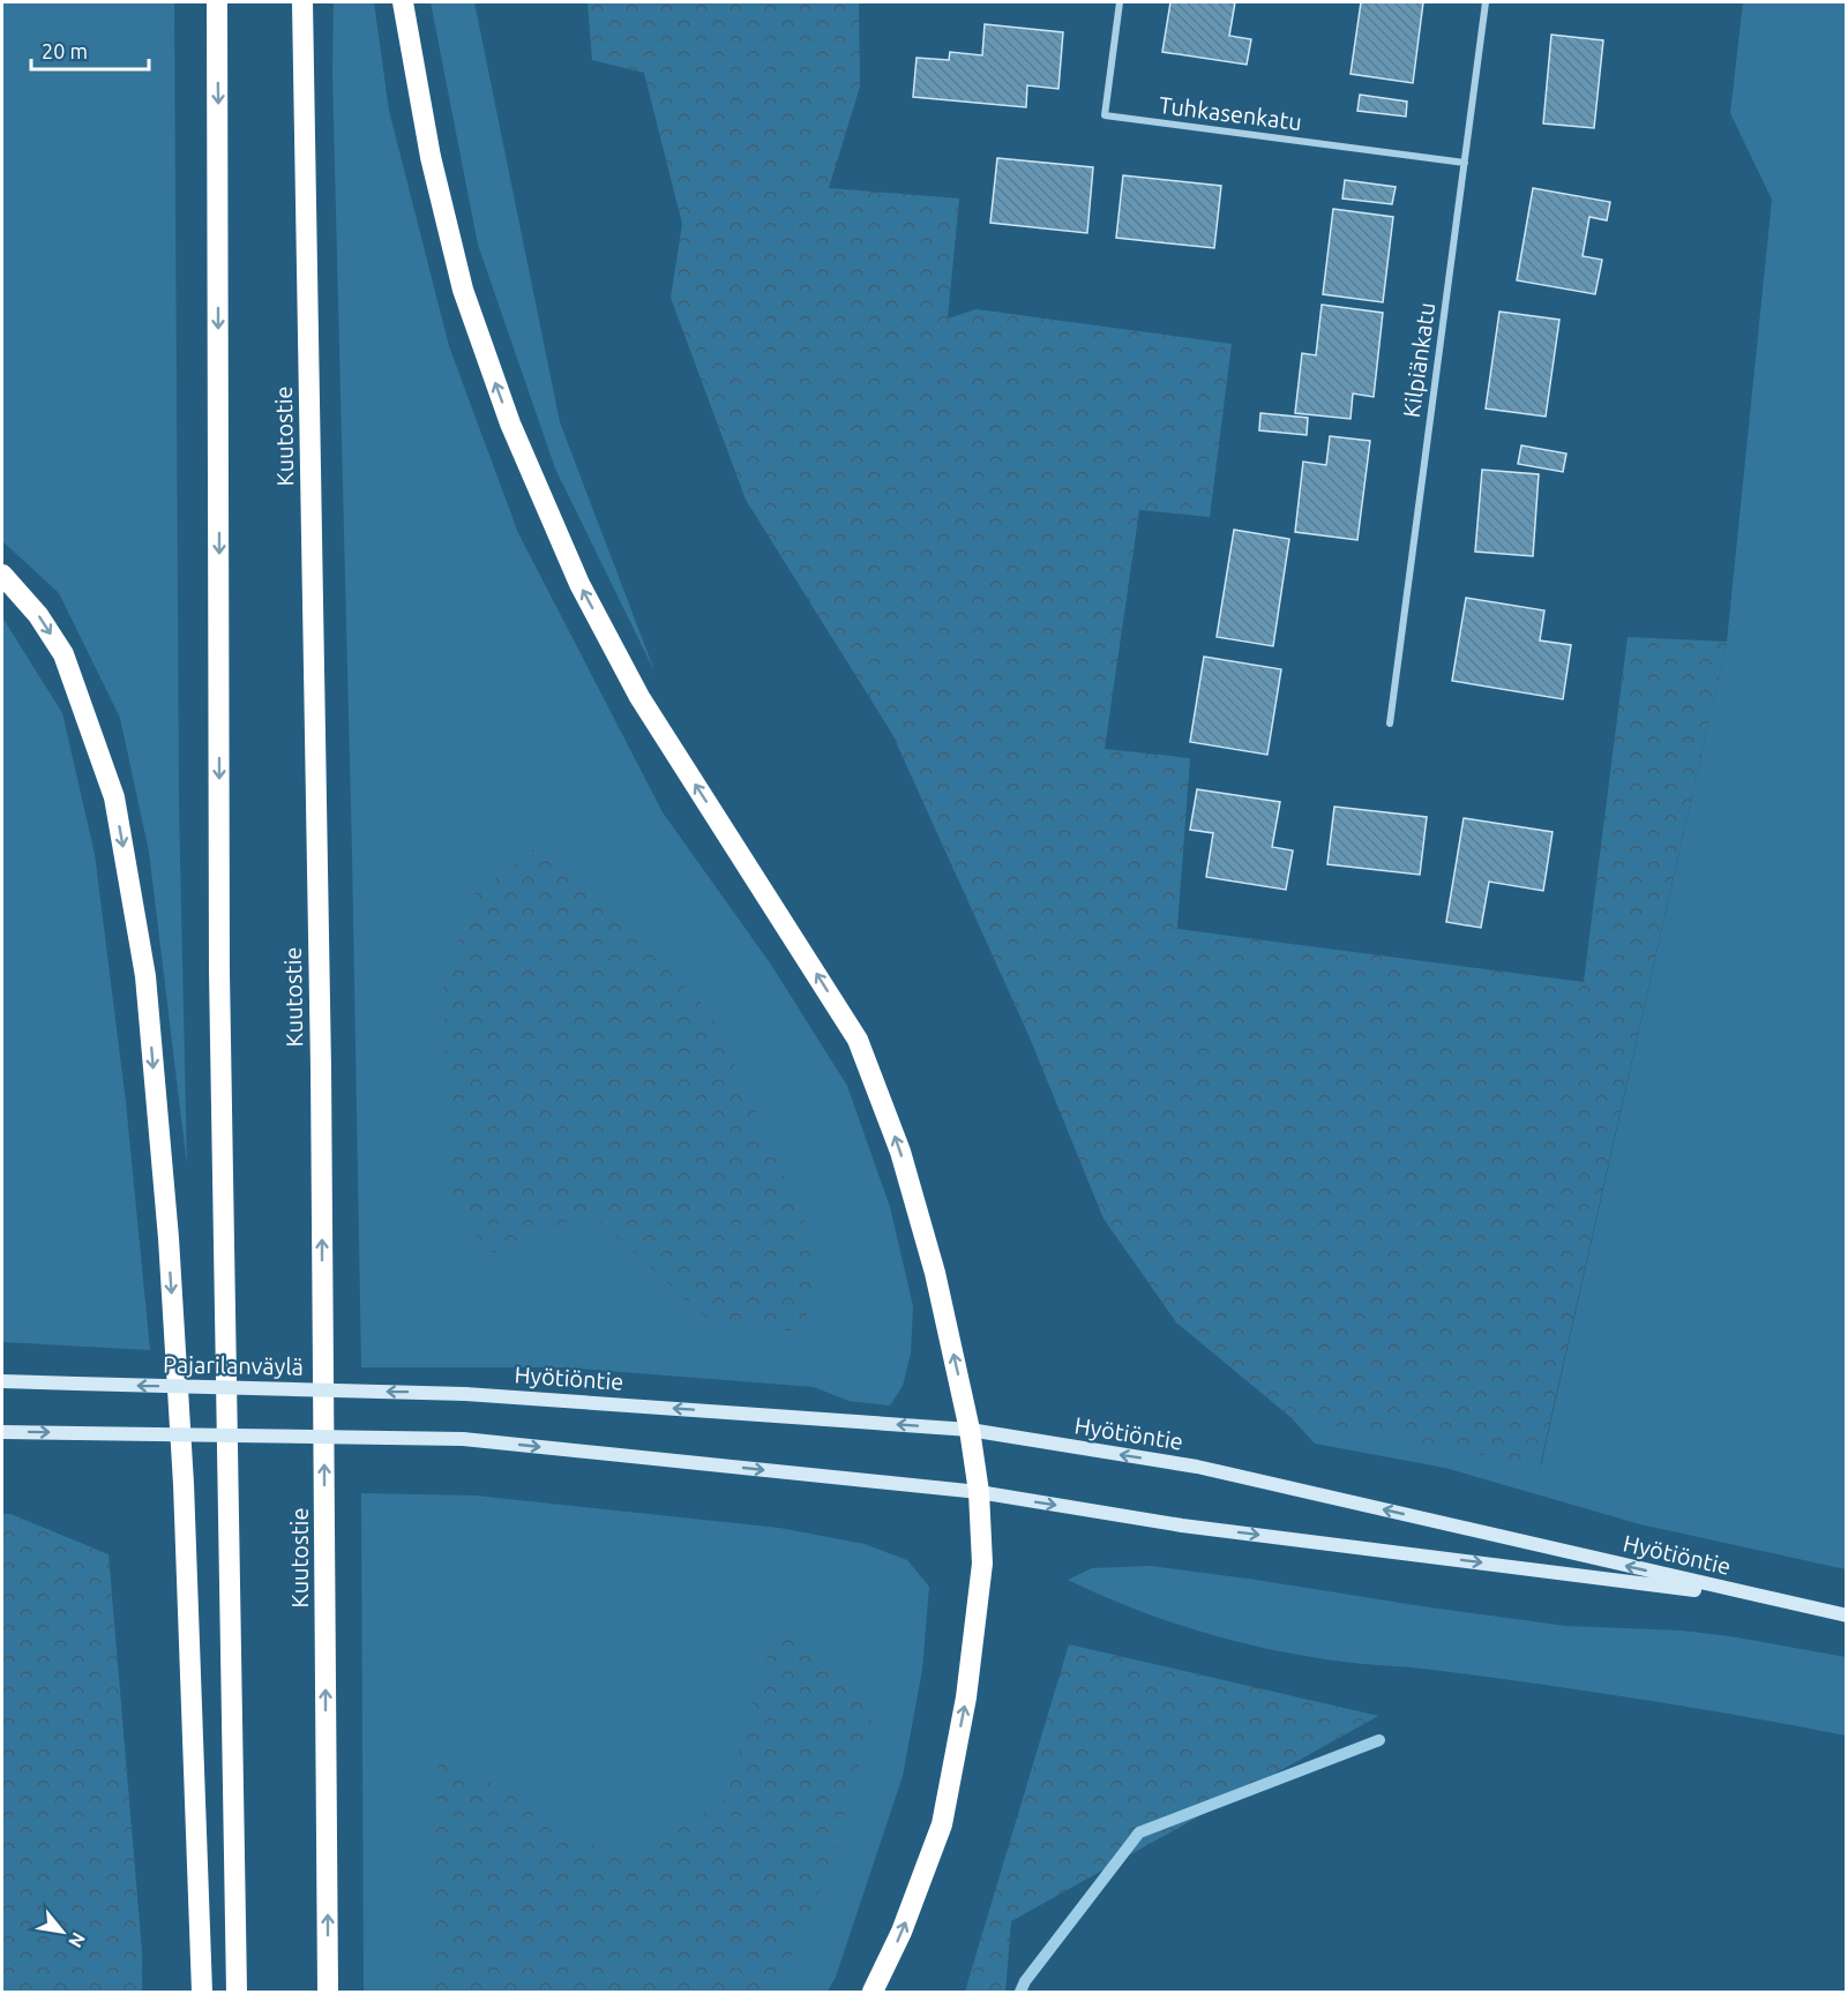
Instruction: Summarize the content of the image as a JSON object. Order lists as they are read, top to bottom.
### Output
{
  "streets": {
    "highway": ["Kuutostie"],
    "main road": ["Pajarilanväylä", "Hyötiöntie"],
    "street": ["Tuhkasenkatu", "Kilpiänkatu"]
  },
  "crossings": [
    ["Tuhkasenkatu", "Kilpiänkatu"],
    ["Pajarilanväylä", "Hyötiöntie"]
  ],
  "one_way": ["Pajarilanväylä"],
  "scale_bar": "20 m",
  "north": "bottom right"
}
